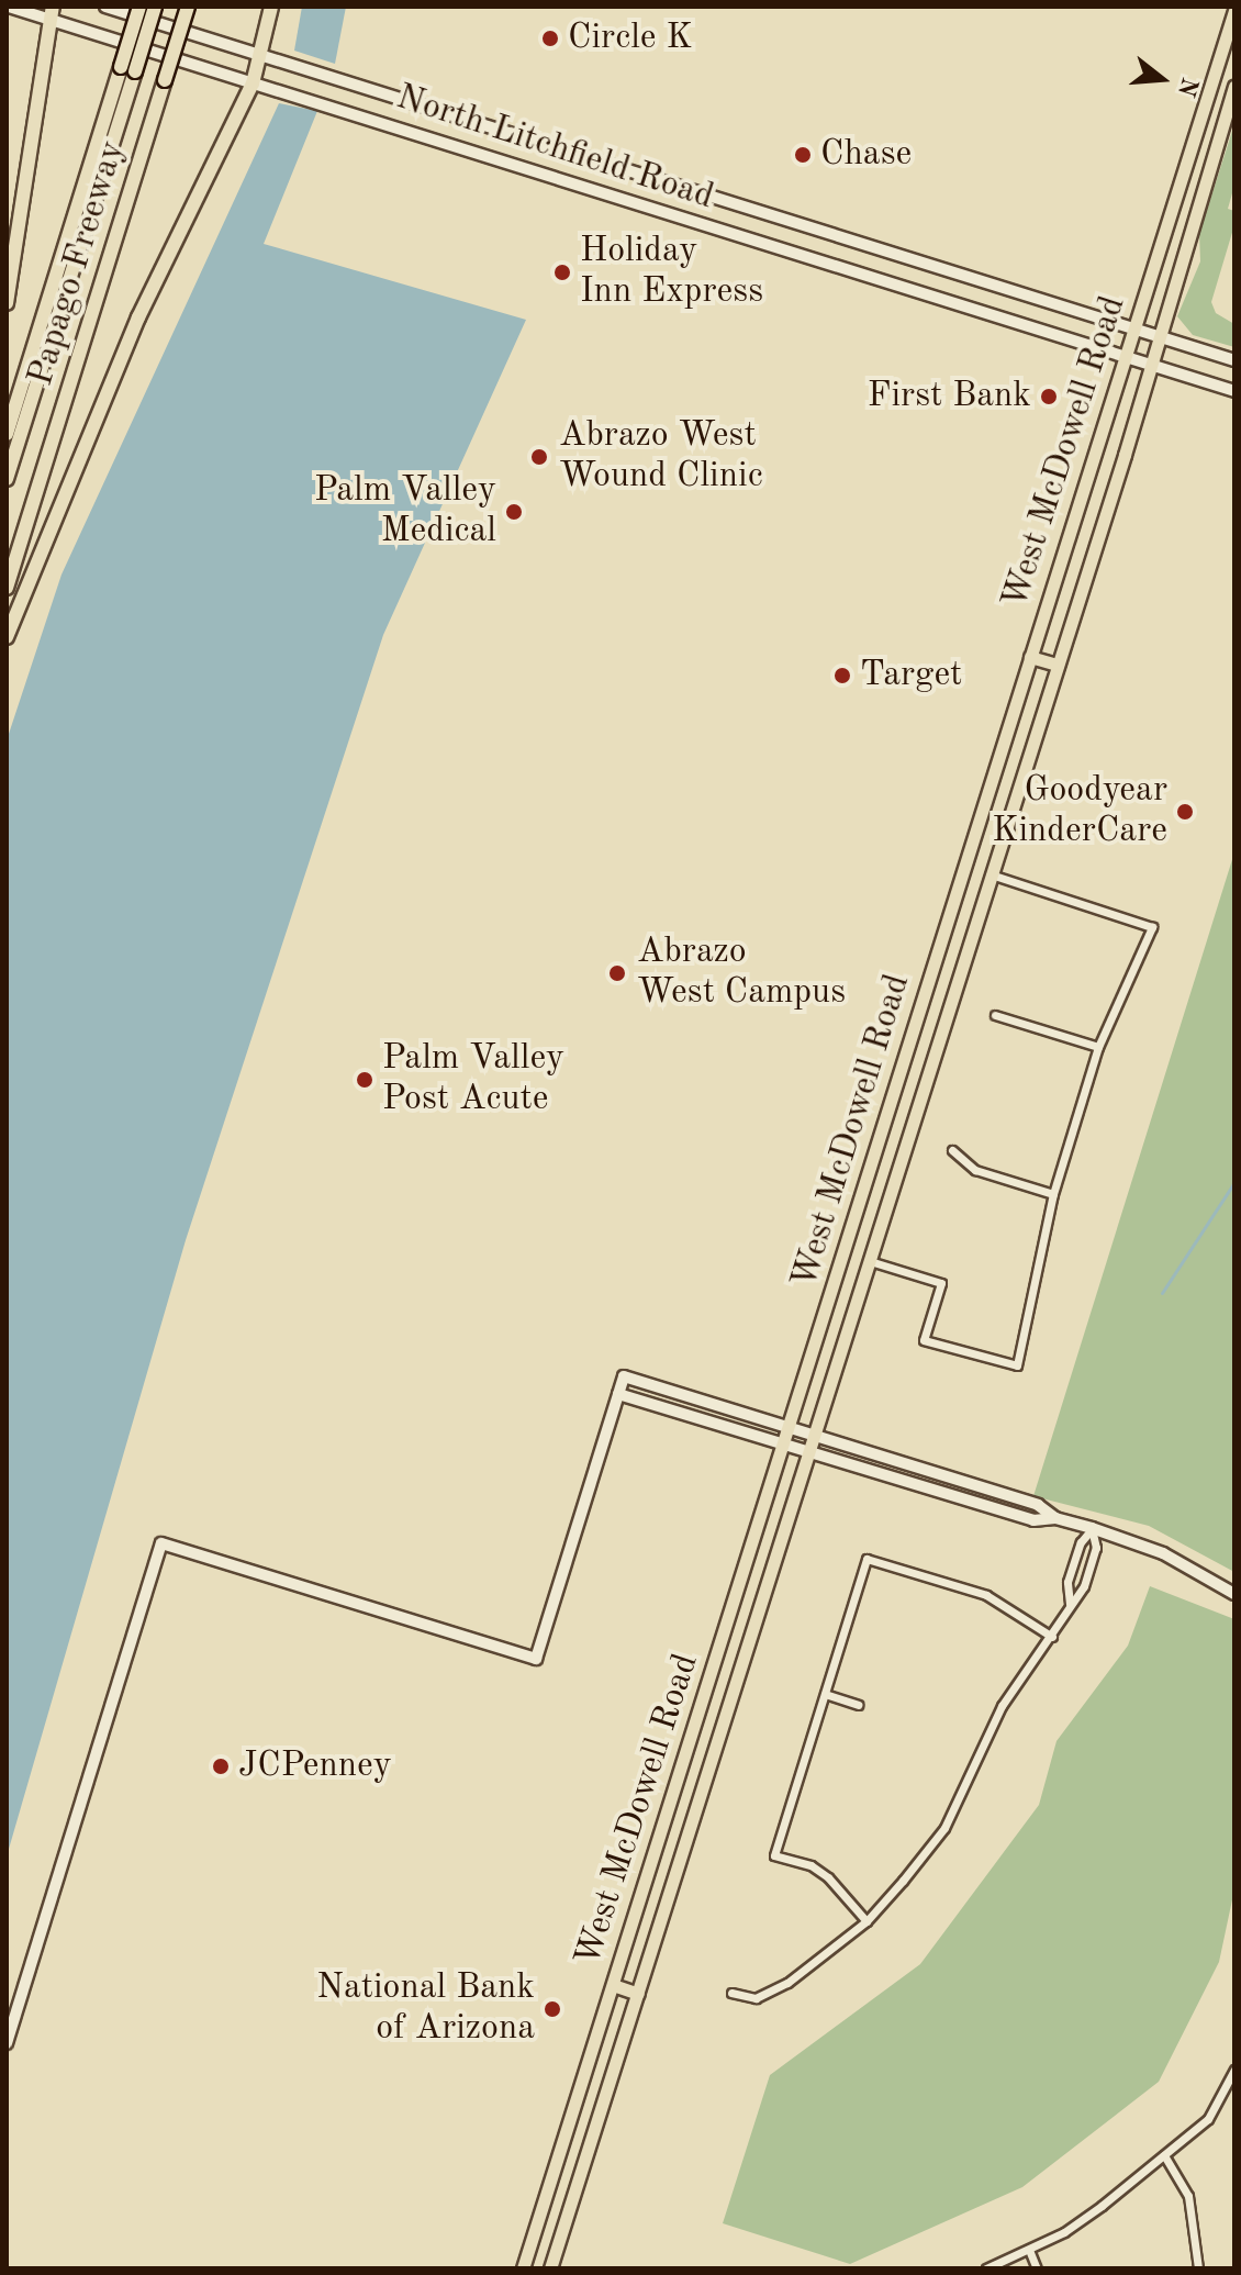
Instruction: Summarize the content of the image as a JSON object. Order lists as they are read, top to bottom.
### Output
{
  "streets": {
    "highway": ["Papago Freeway"],
    "main road": ["North Litchfield Road", "West McDowell Road"]
  },
  "crossings": [
    ["North Litchfield Road", "West McDowell Road"]
  ],
  "places": [
    "Circle K",
    "Chase",
    "Holiday Inn Express",
    "First Bank",
    "Abrazo West Wound Clinic",
    "Palm Valley Medical",
    "Target",
    "Goodyear KinderCare",
    "Abrazo West Campus",
    "Palm Valley Post Acute",
    "JCPenney",
    "National Bank of Arizona"
  ],
  "north": "right"
}
